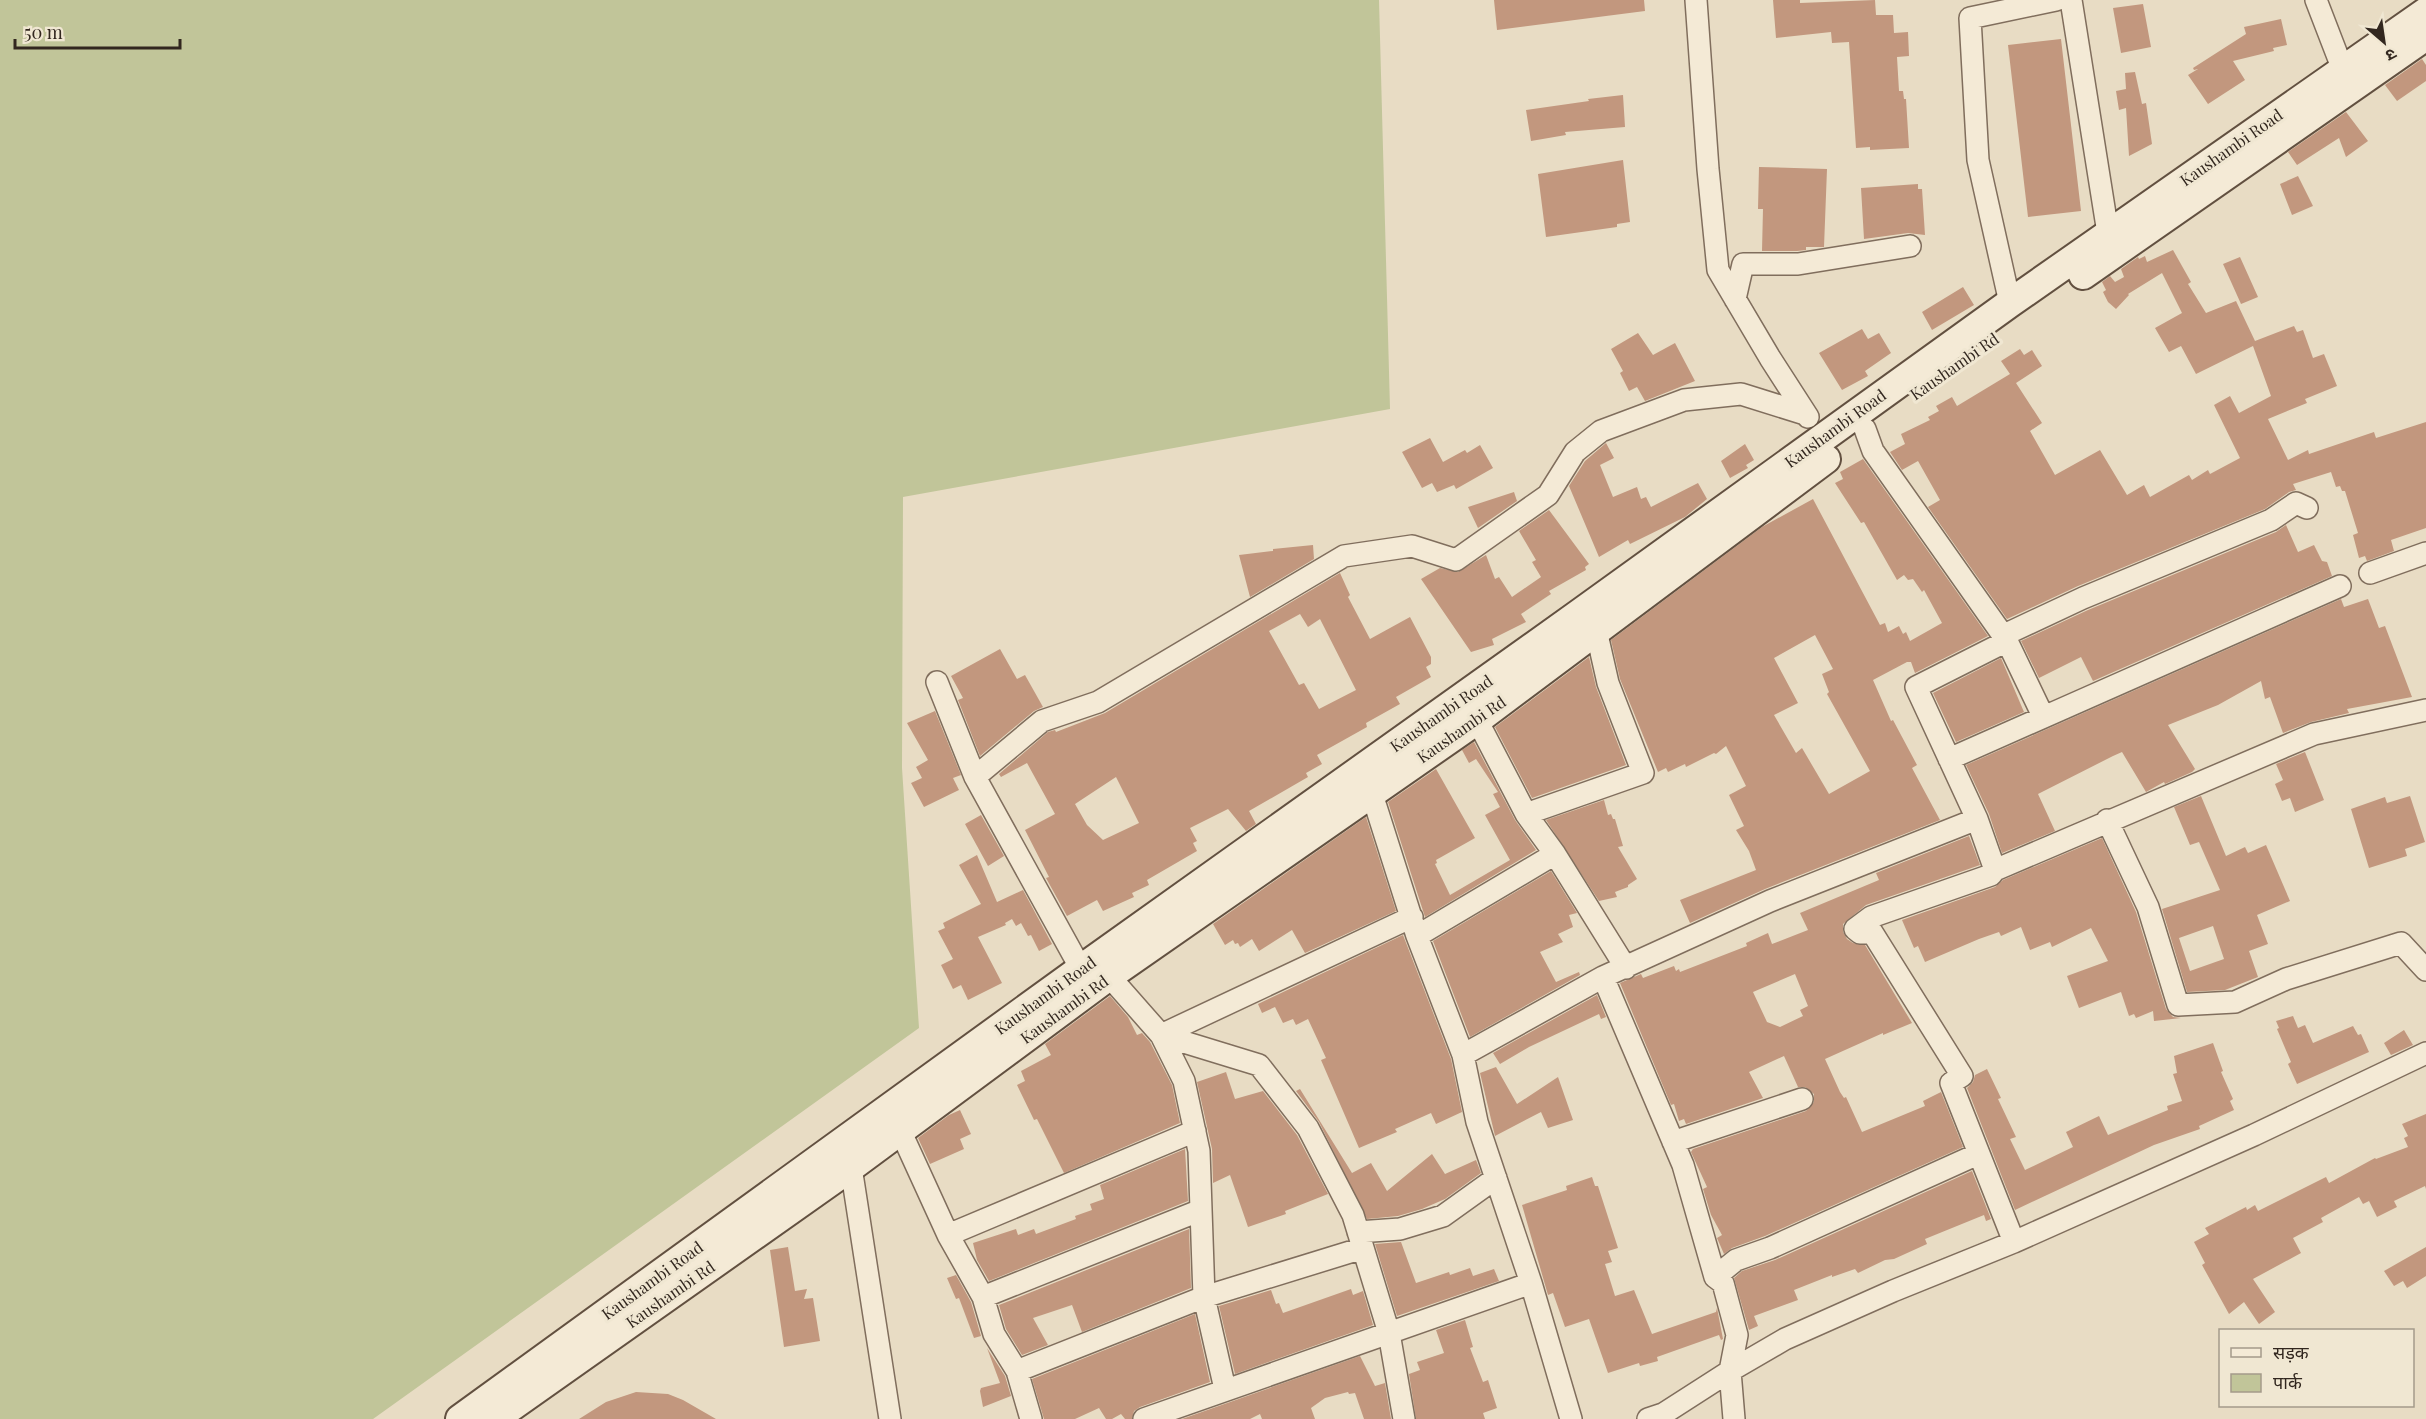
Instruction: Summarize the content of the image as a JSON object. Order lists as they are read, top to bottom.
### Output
{
  "streets": {
    "main road": ["Kaushambi Road", "Kaushambi Rd"]
  },
  "crossings": [
    ["Kaushambi Road", "Kaushambi Rd"]
  ],
  "legend": ["सड़क", "पार्क"],
  "scale_bar": "50 m",
  "north": "bottom right"
}
